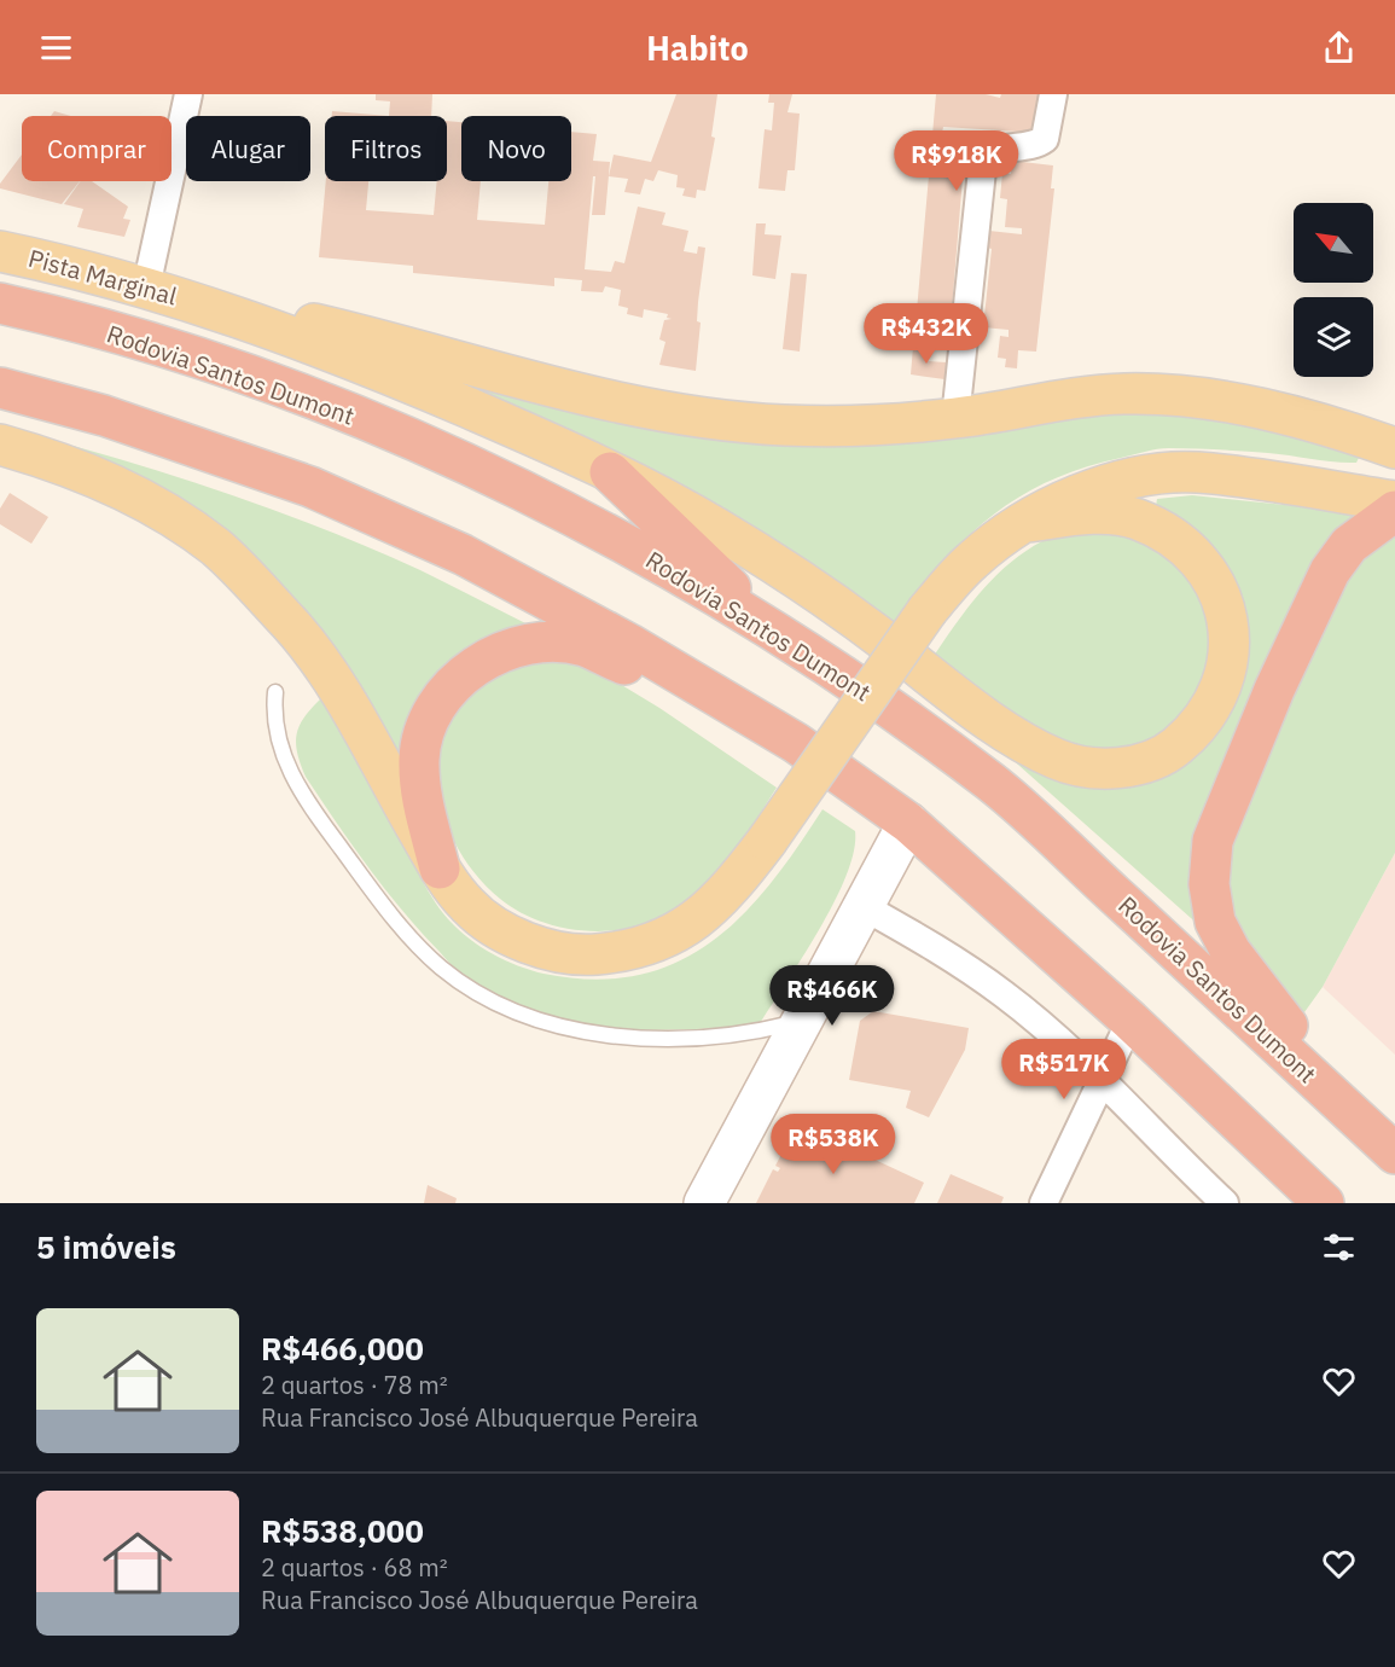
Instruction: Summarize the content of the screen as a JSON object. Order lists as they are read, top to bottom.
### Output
{
  "streets": {
    "highway": ["Rodovia Santos Dumont"],
    "main road": ["Pista Marginal"]
  },
  "north": "top left",
  "page": {
    "header": "Habito",
    "chip": [
      "Comprar",
      "Alugar",
      "Filtros",
      "Novo"
    ],
    "price": [
      "R$918K",
      "R$432K",
      "R$466K",
      "R$517K",
      "R$538K"
    ],
    "heading": "5 imóveis",
    "list": [
      {
        "name": "R$466,000",
        "note": "2 quartos · 78 m² · Rua Francisco José Albuquerque Pereira"
      },
      {
        "name": "R$538,000",
        "note": "2 quartos · 68 m² · Rua Francisco José Albuquerque Pereira"
      }
    ]
  }
}
